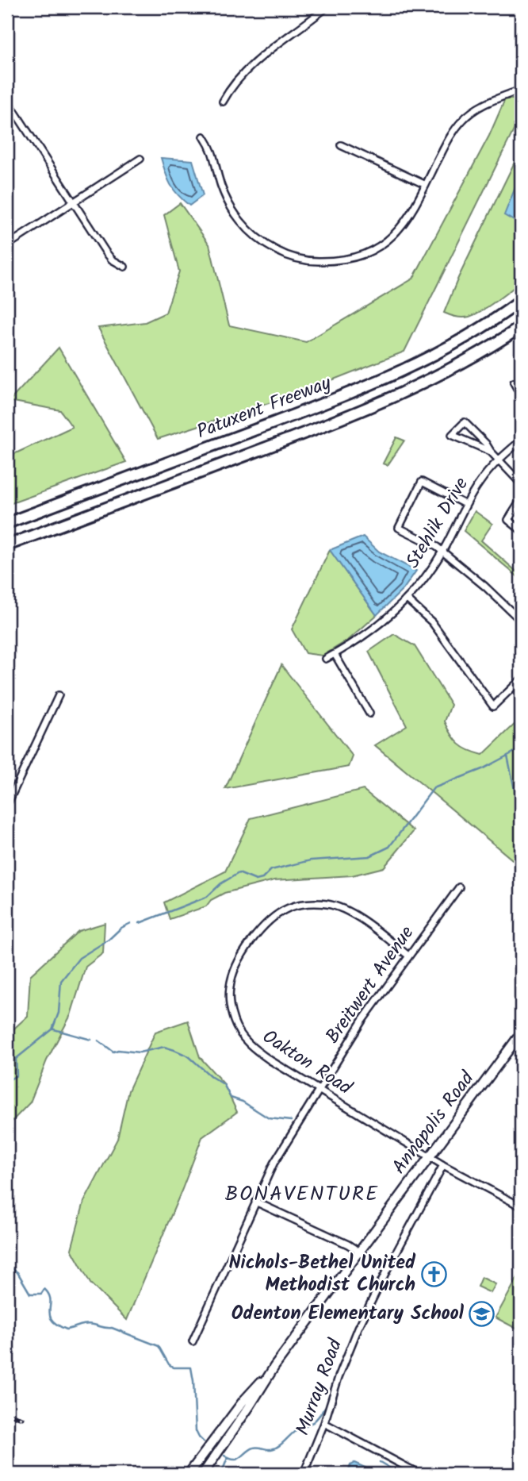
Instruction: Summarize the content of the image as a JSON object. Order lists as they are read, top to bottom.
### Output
{
  "streets": {
    "highway": ["Patuxent Freeway"],
    "main road": ["Annapolis Road"],
    "street": [
      "Stehlik Drive",
      "Breitwert Avenue",
      "Oakton Road",
      "Murray Road"
    ]
  },
  "crossings": [
    ["Breitwert Avenue", "Oakton Road"],
    ["Oakton Road", "Annapolis Road"],
    ["Oakton Road", "Murray Road"]
  ],
  "districts": ["BONAVENTURE"],
  "places": {
    "church": ["Nichols-Bethel United Methodist Church"],
    "school or university": ["Odenton Elementary School"]
  }
}
